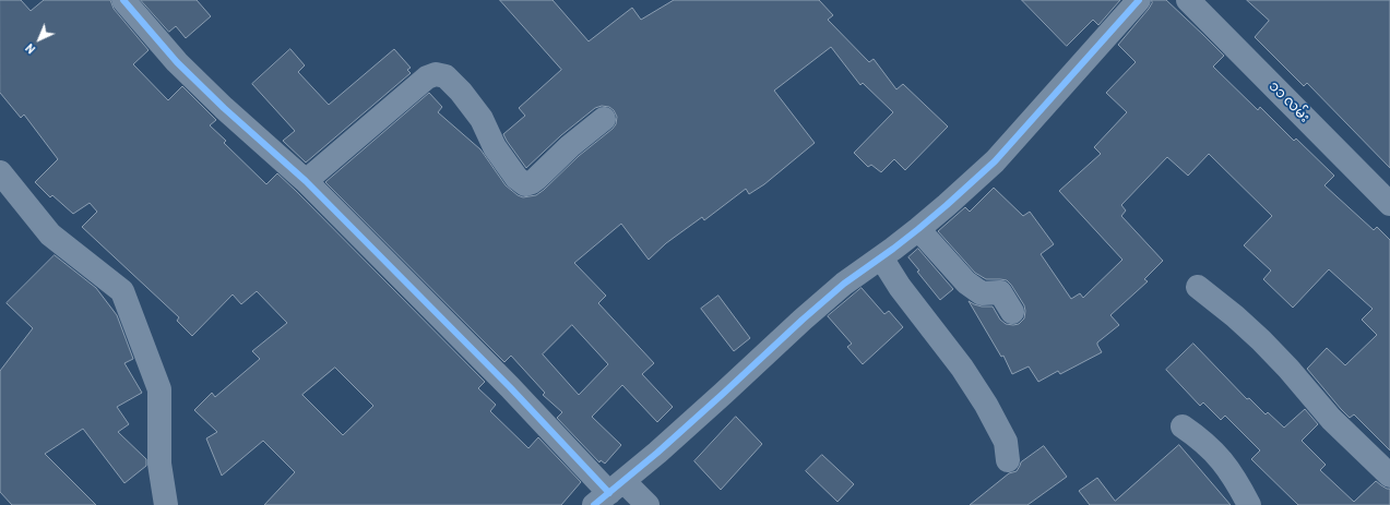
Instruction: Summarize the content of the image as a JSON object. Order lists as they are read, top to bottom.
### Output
{
  "streets": {
    "street": ["၁၁ လမ်း"]
  },
  "north": "bottom left"
}
